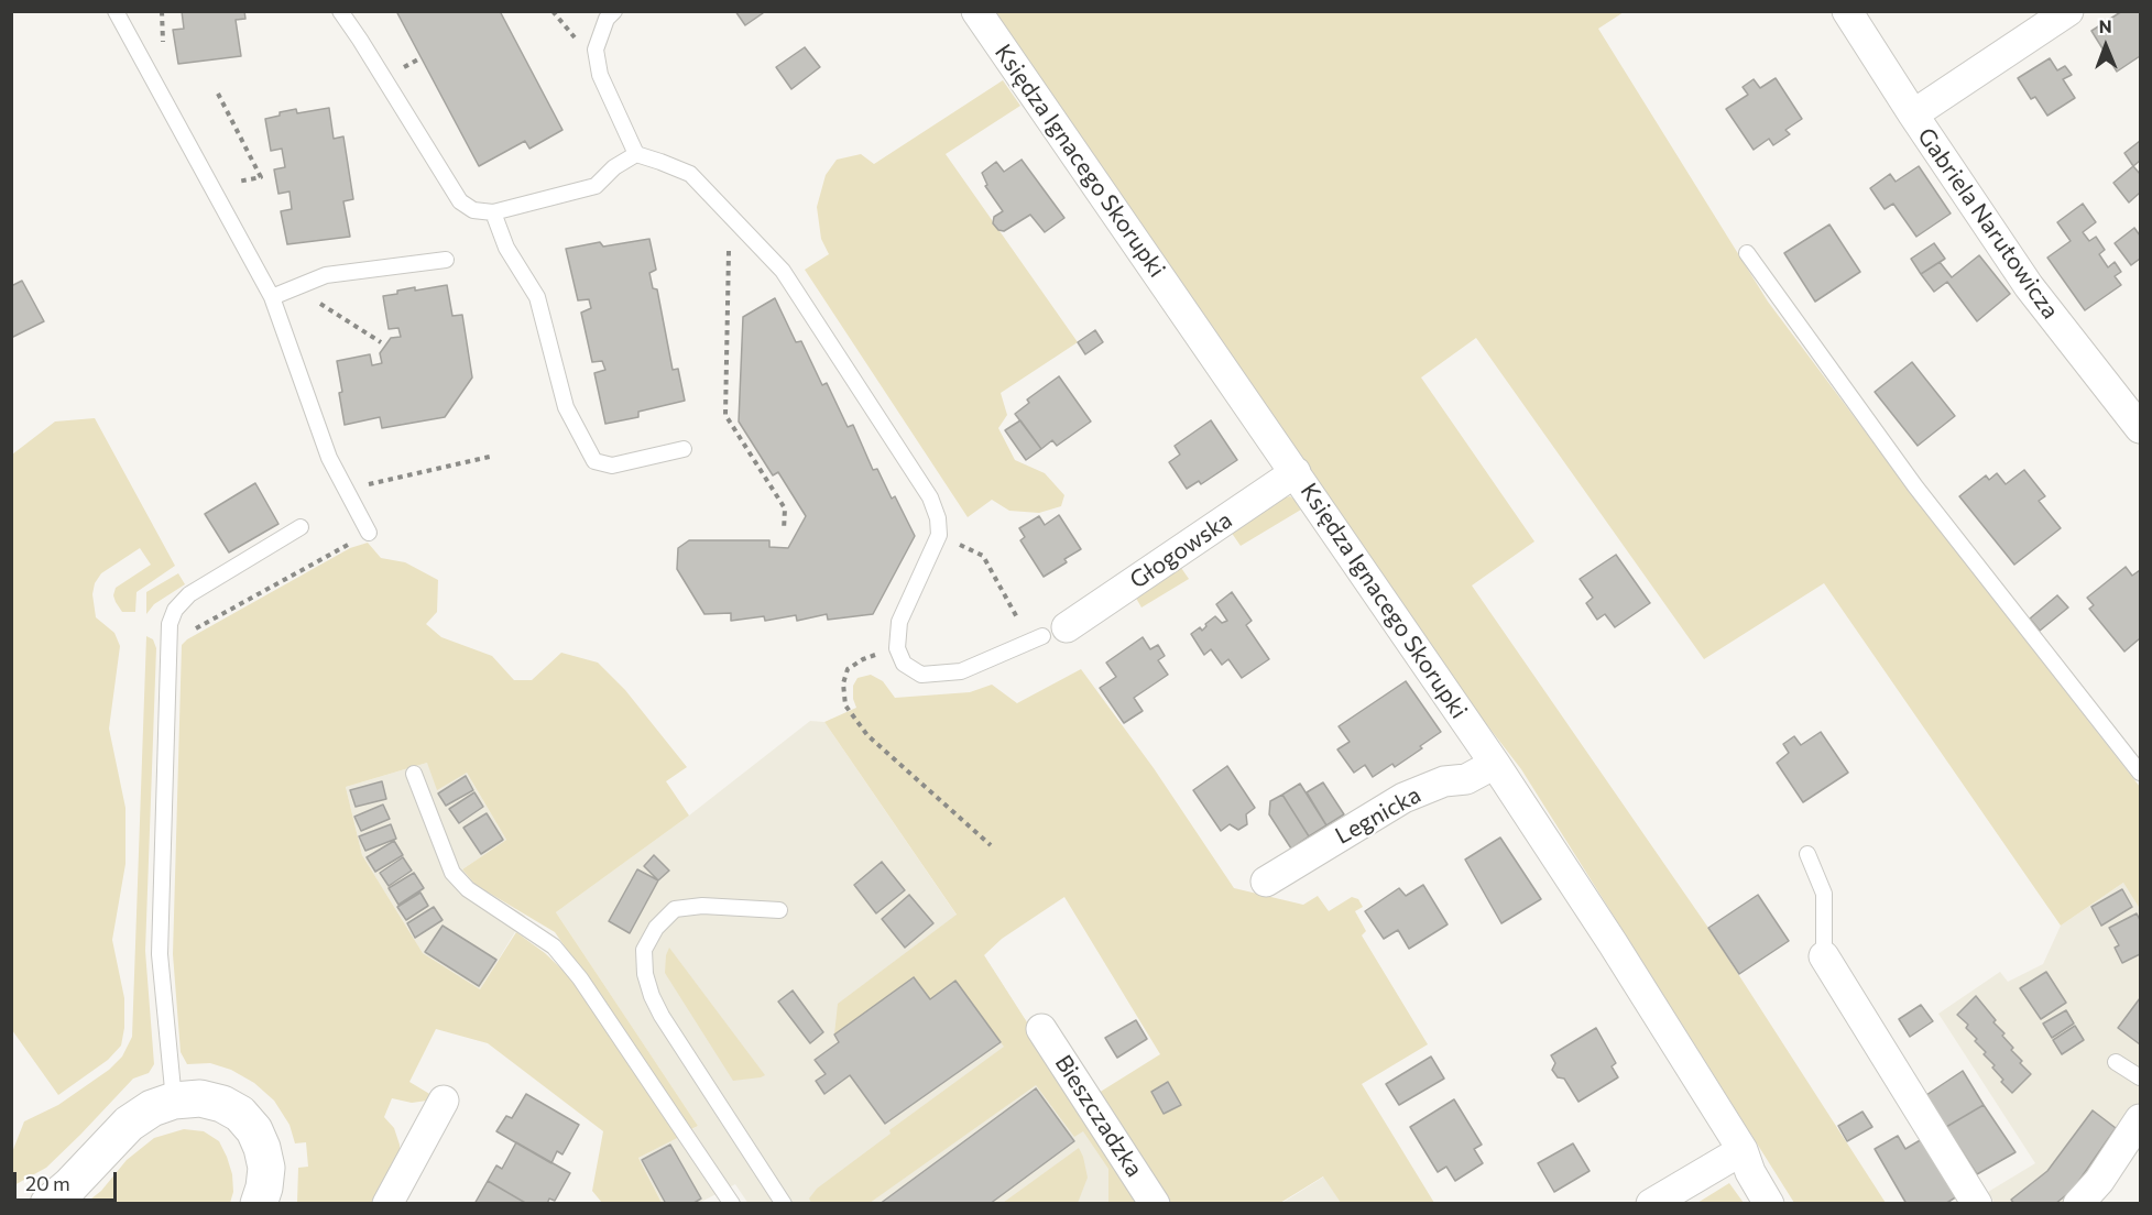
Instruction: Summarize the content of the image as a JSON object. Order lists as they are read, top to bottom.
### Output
{
  "streets": {
    "street": [
      "Księdza Ignacego Skorupki",
      "Gabriela Narutowicza",
      "Głogowska",
      "Legnicka",
      "Bieszczadzka"
    ]
  },
  "crossings": [
    ["Księdza Ignacego Skorupki", "Głogowska"],
    ["Księdza Ignacego Skorupki", "Legnicka"]
  ],
  "scale_bar": "20 m",
  "north": "top"
}
